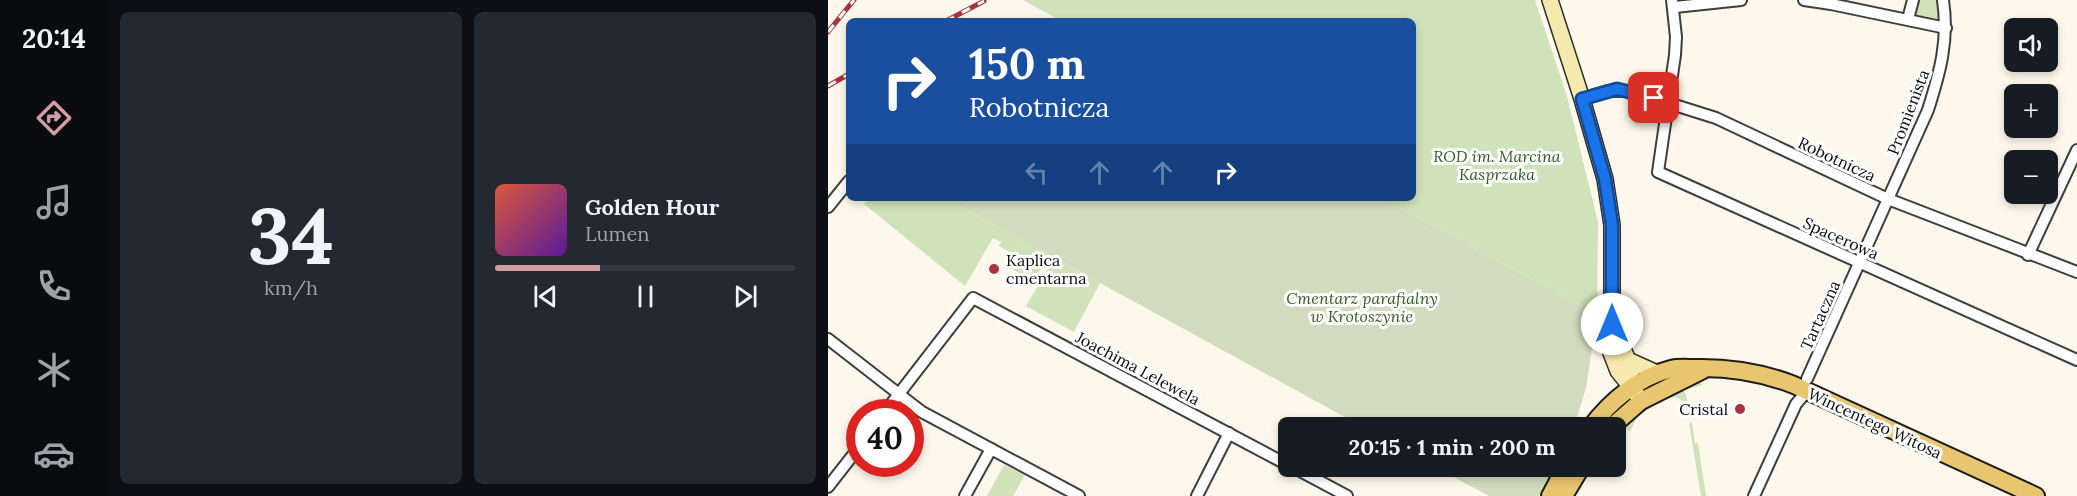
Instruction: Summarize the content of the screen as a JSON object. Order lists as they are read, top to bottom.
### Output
{
  "streets": {
    "main road": ["Wincentego Witosa"],
    "street": [
      "Promienista",
      "Robotnicza",
      "Spacerowa",
      "Tartaczna",
      "Joachima Lelewela"
    ]
  },
  "crossings": [
    ["Promienista", "Robotnicza"],
    ["Promienista", "Spacerowa"],
    ["Promienista", "Tartaczna"],
    ["Robotnicza", "Spacerowa"],
    ["Spacerowa", "Tartaczna"],
    ["Tartaczna", "Wincentego Witosa"]
  ],
  "parks": ["ROD im. Marcina Kasprzaka", "Cmentarz parafialny w Krotoszynie"],
  "places": ["Kaplica cmentarna", "Cristal"],
  "page": {
    "tabs": "20:14",
    "tile": ["34", "km/h"],
    "map_buttons": ["+", "−"],
    "turn": ["150 m", "Robotnicza"],
    "song": ["Golden Hour", "Lumen"],
    "limit": "40",
    "trip": "20:15 · 1 min · 200 m"
  }
}
